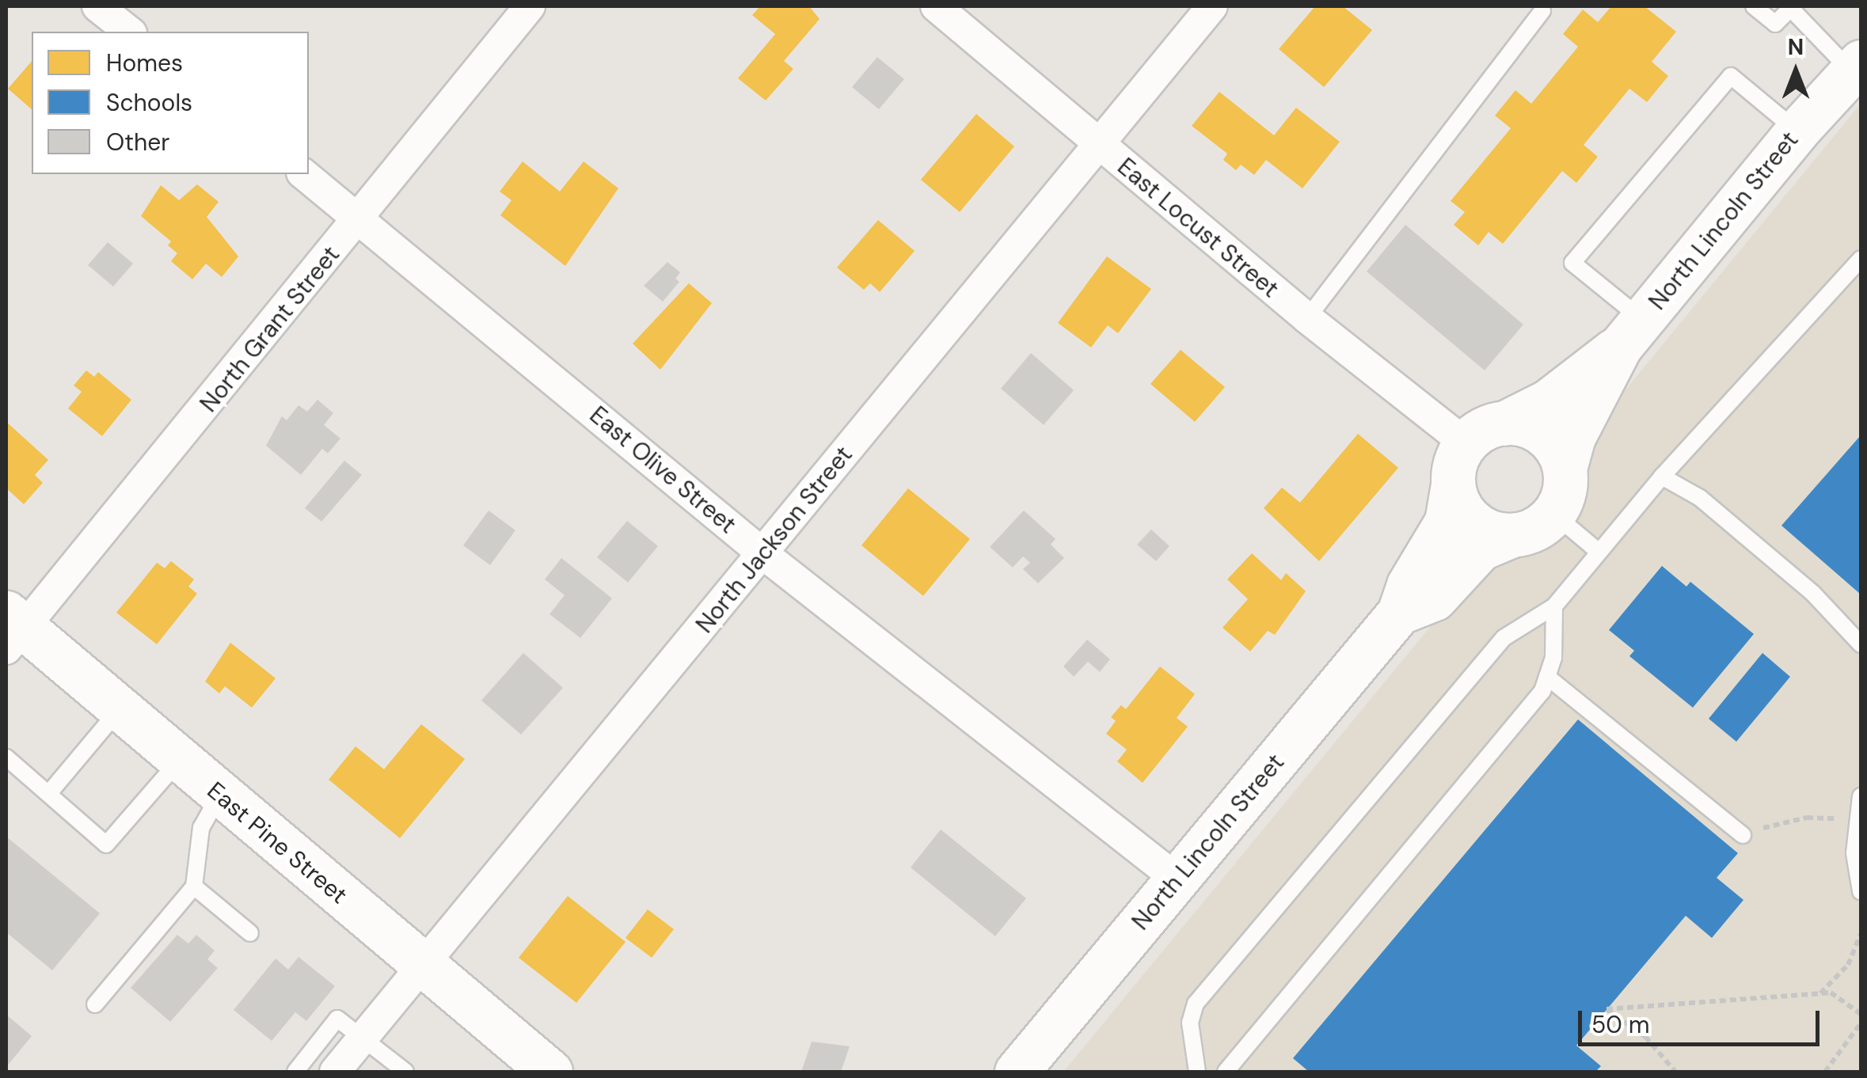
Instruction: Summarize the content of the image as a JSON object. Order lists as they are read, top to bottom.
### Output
{
  "streets": {
    "street": [
      "North Lincoln Street",
      "East Locust Street",
      "North Grant Street",
      "East Olive Street",
      "North Jackson Street",
      "East Pine Street"
    ]
  },
  "crossings": [
    ["North Lincoln Street", "East Locust Street"],
    ["North Lincoln Street", "East Olive Street"],
    ["East Locust Street", "North Jackson Street"],
    ["North Grant Street", "East Olive Street"],
    ["North Grant Street", "East Pine Street"],
    ["East Olive Street", "North Jackson Street"],
    ["North Jackson Street", "East Pine Street"]
  ],
  "legend": ["Homes", "Schools", "Other"],
  "scale_bar": "50 m",
  "north": "top"
}
